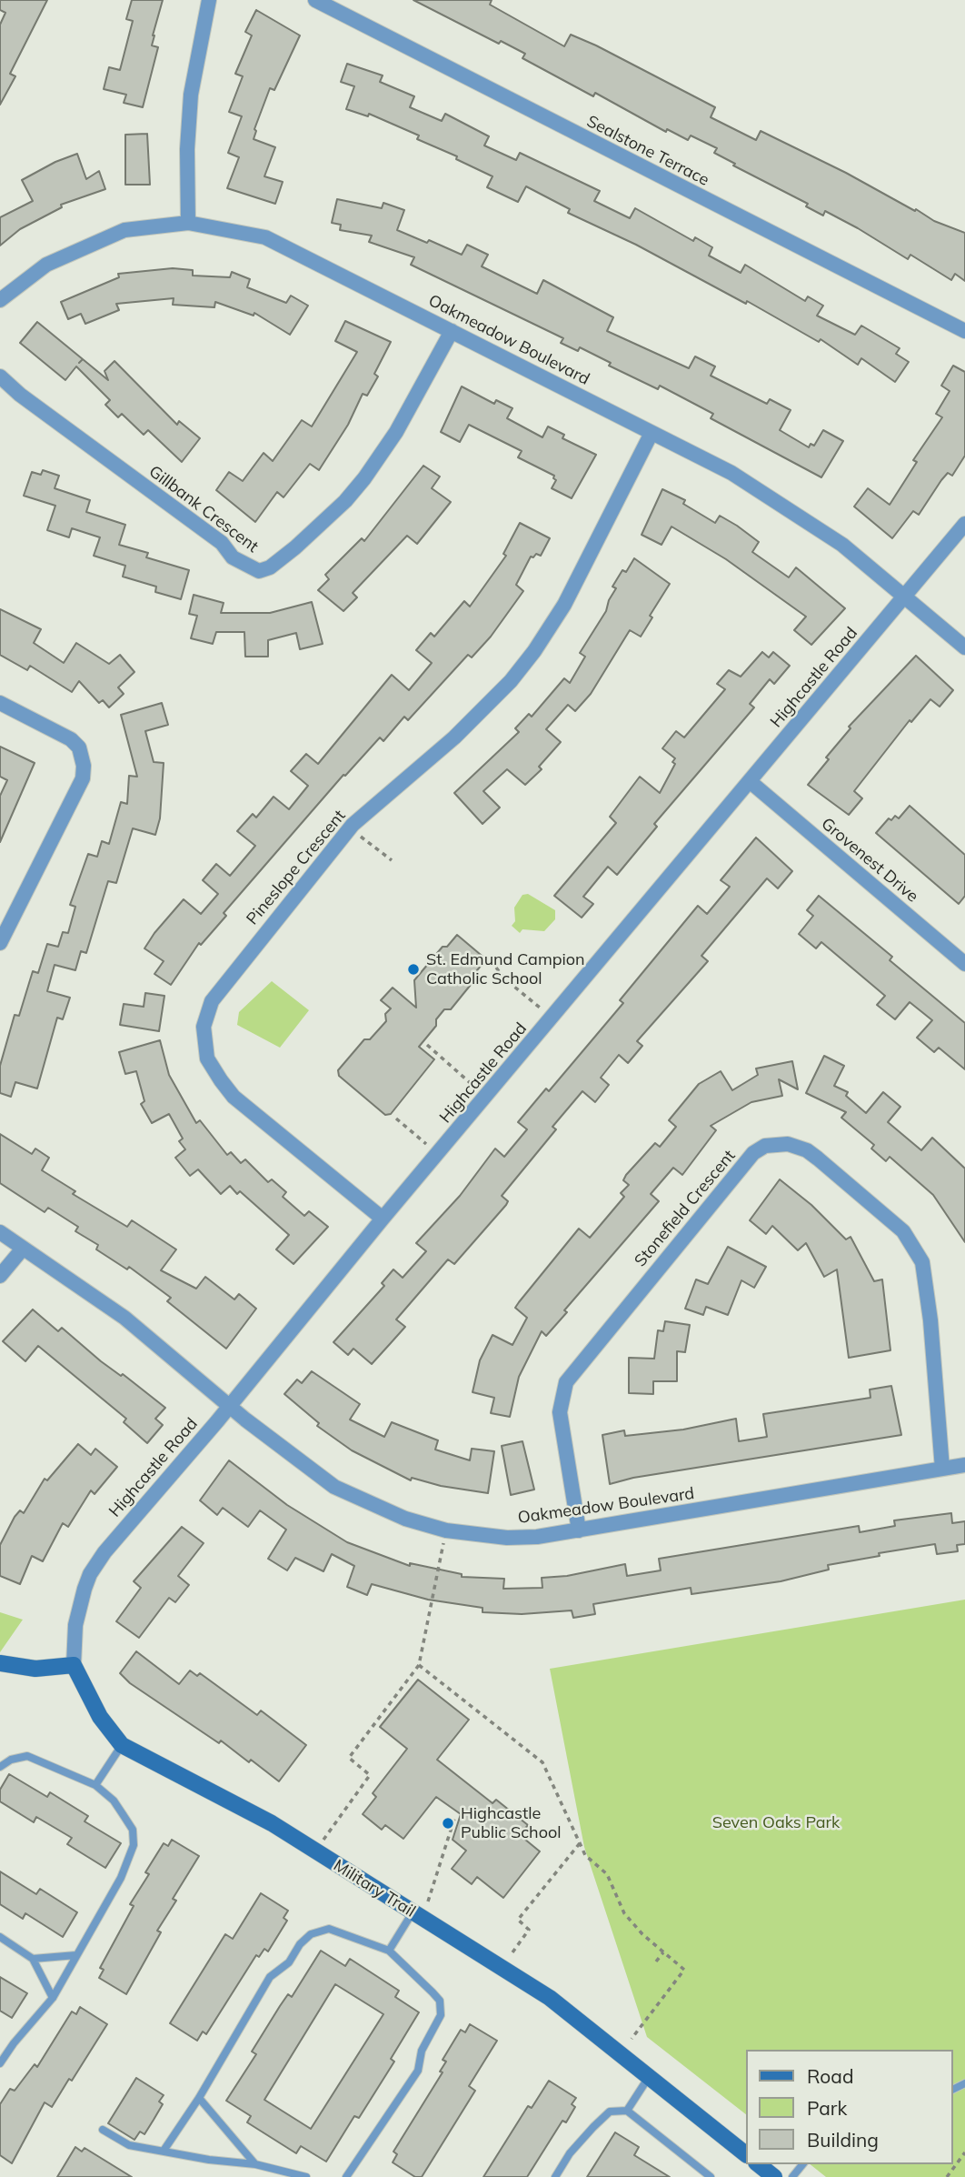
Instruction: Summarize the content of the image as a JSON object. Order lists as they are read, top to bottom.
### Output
{
  "streets": {
    "street": [
      "Sealstone Terrace",
      "Oakmeadow Boulevard",
      "Gillbank Crescent",
      "Highcastle Road",
      "Grovenest Drive",
      "Pineslope Crescent",
      "Stonefield Crescent",
      "Military Trail"
    ]
  },
  "crossings": [
    ["Oakmeadow Boulevard", "Gillbank Crescent"],
    ["Oakmeadow Boulevard", "Highcastle Road"],
    ["Oakmeadow Boulevard", "Pineslope Crescent"],
    ["Oakmeadow Boulevard", "Stonefield Crescent"],
    ["Highcastle Road", "Grovenest Drive"],
    ["Highcastle Road", "Pineslope Crescent"],
    ["Highcastle Road", "Military Trail"]
  ],
  "parks": ["Seven Oaks Park"],
  "places": ["St. Edmund Campion Catholic School", "Highcastle Public School"],
  "legend": ["Road", "Park", "Building"]
}
